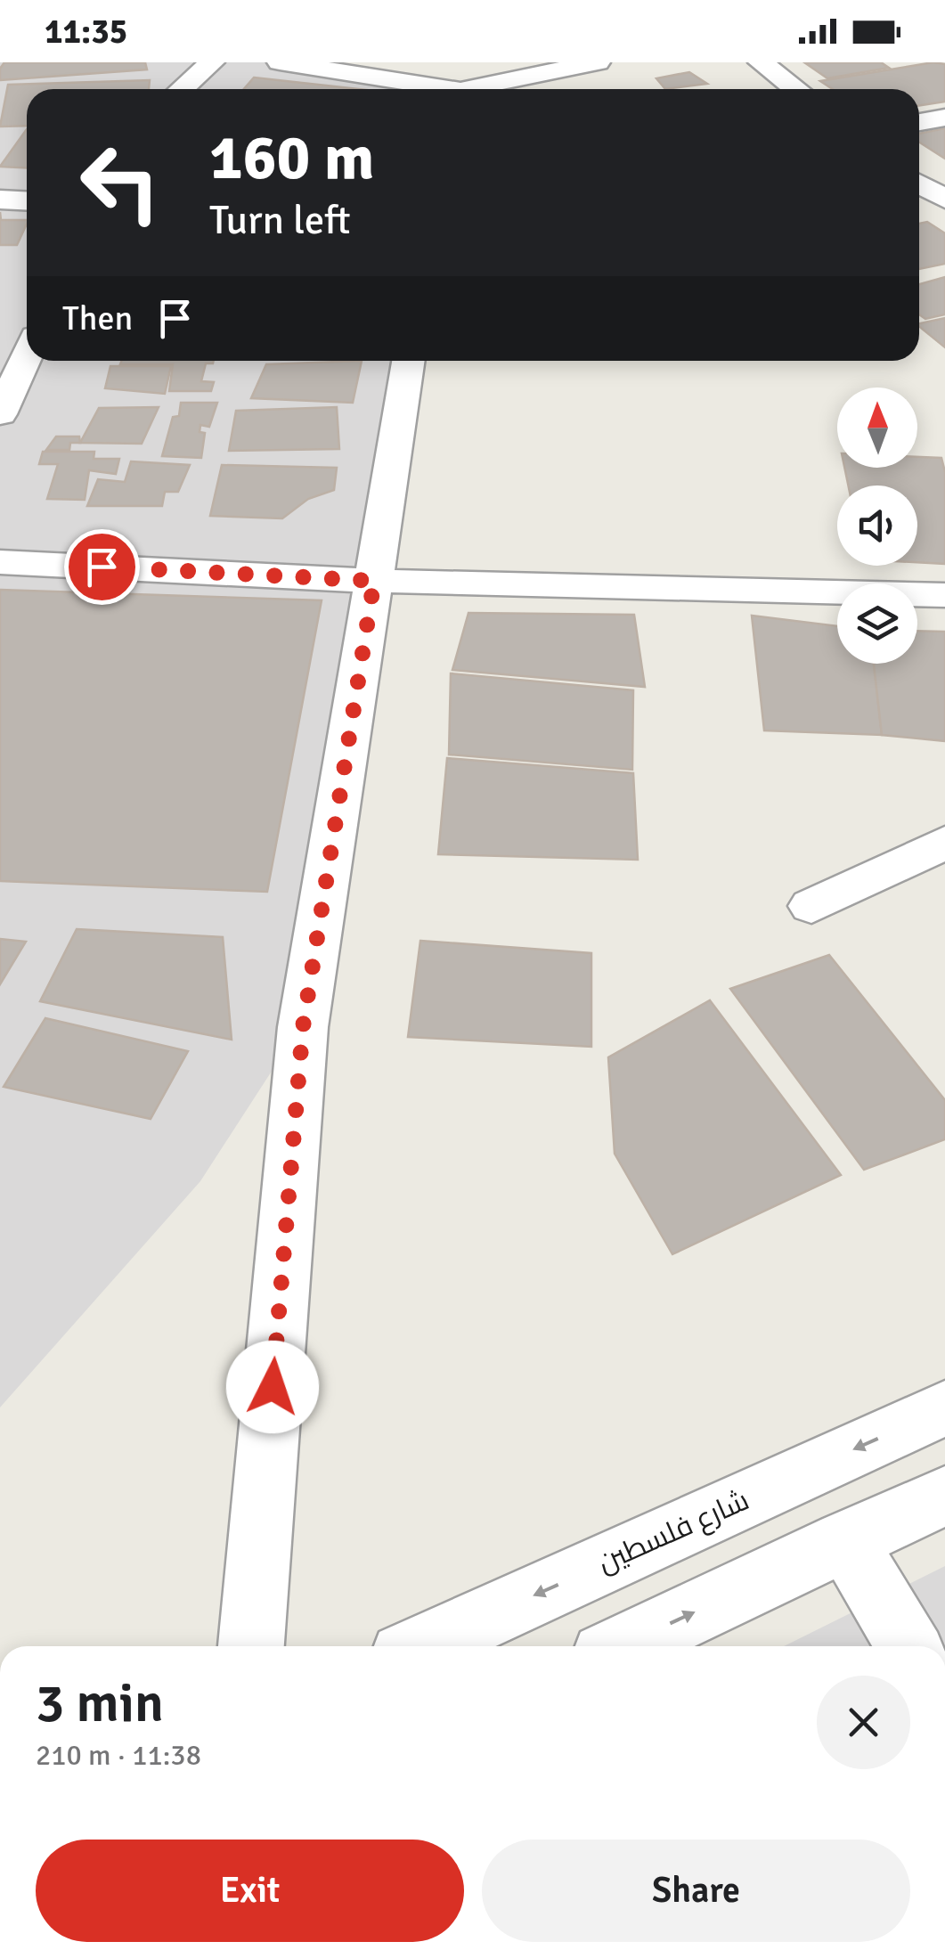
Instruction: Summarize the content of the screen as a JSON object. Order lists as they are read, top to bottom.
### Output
{
  "streets": {
    "street": ["شارع فلسطين"]
  },
  "north": "top",
  "page": {
    "status": "11:35",
    "turn": ["160 m", "Turn left"],
    "then": "Then",
    "heading": ["3 min", "210 m · 11:38"],
    "buttons": ["Exit", "Share"]
  }
}
